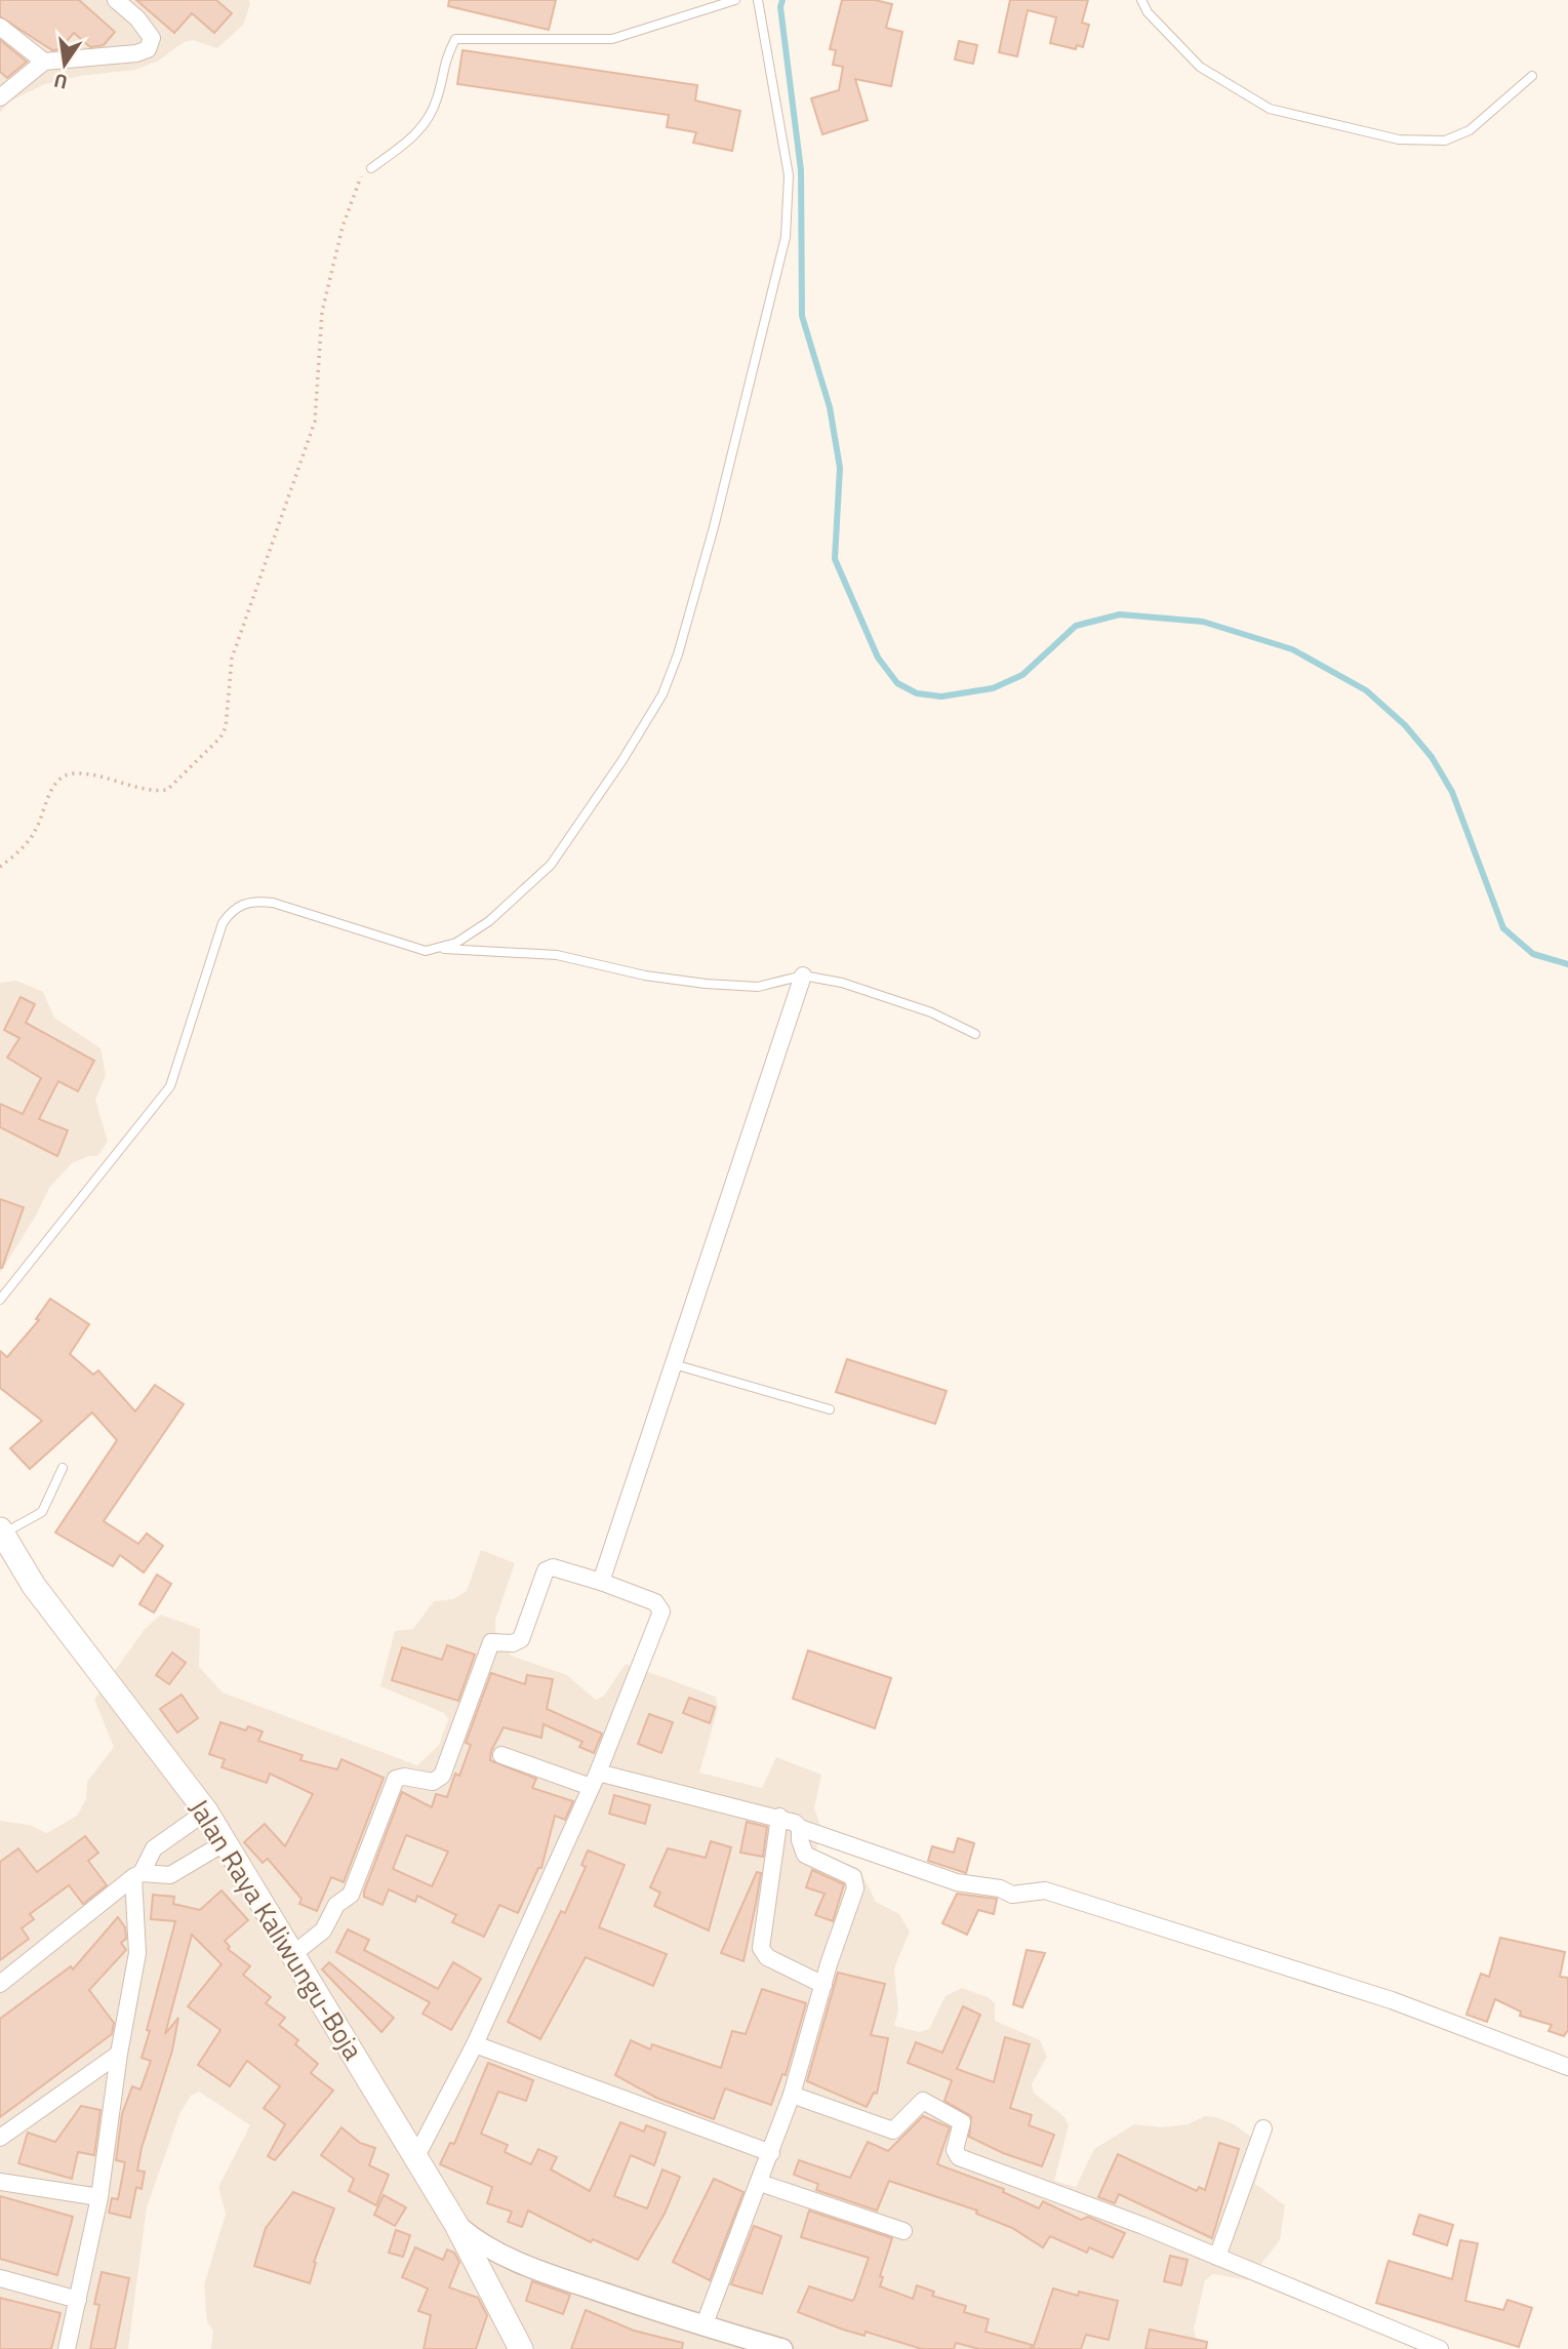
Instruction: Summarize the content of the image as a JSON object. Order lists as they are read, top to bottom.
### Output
{
  "streets": {
    "main road": ["Jalan Raya Kaliwungu-Boja"]
  },
  "north": "bottom"
}
